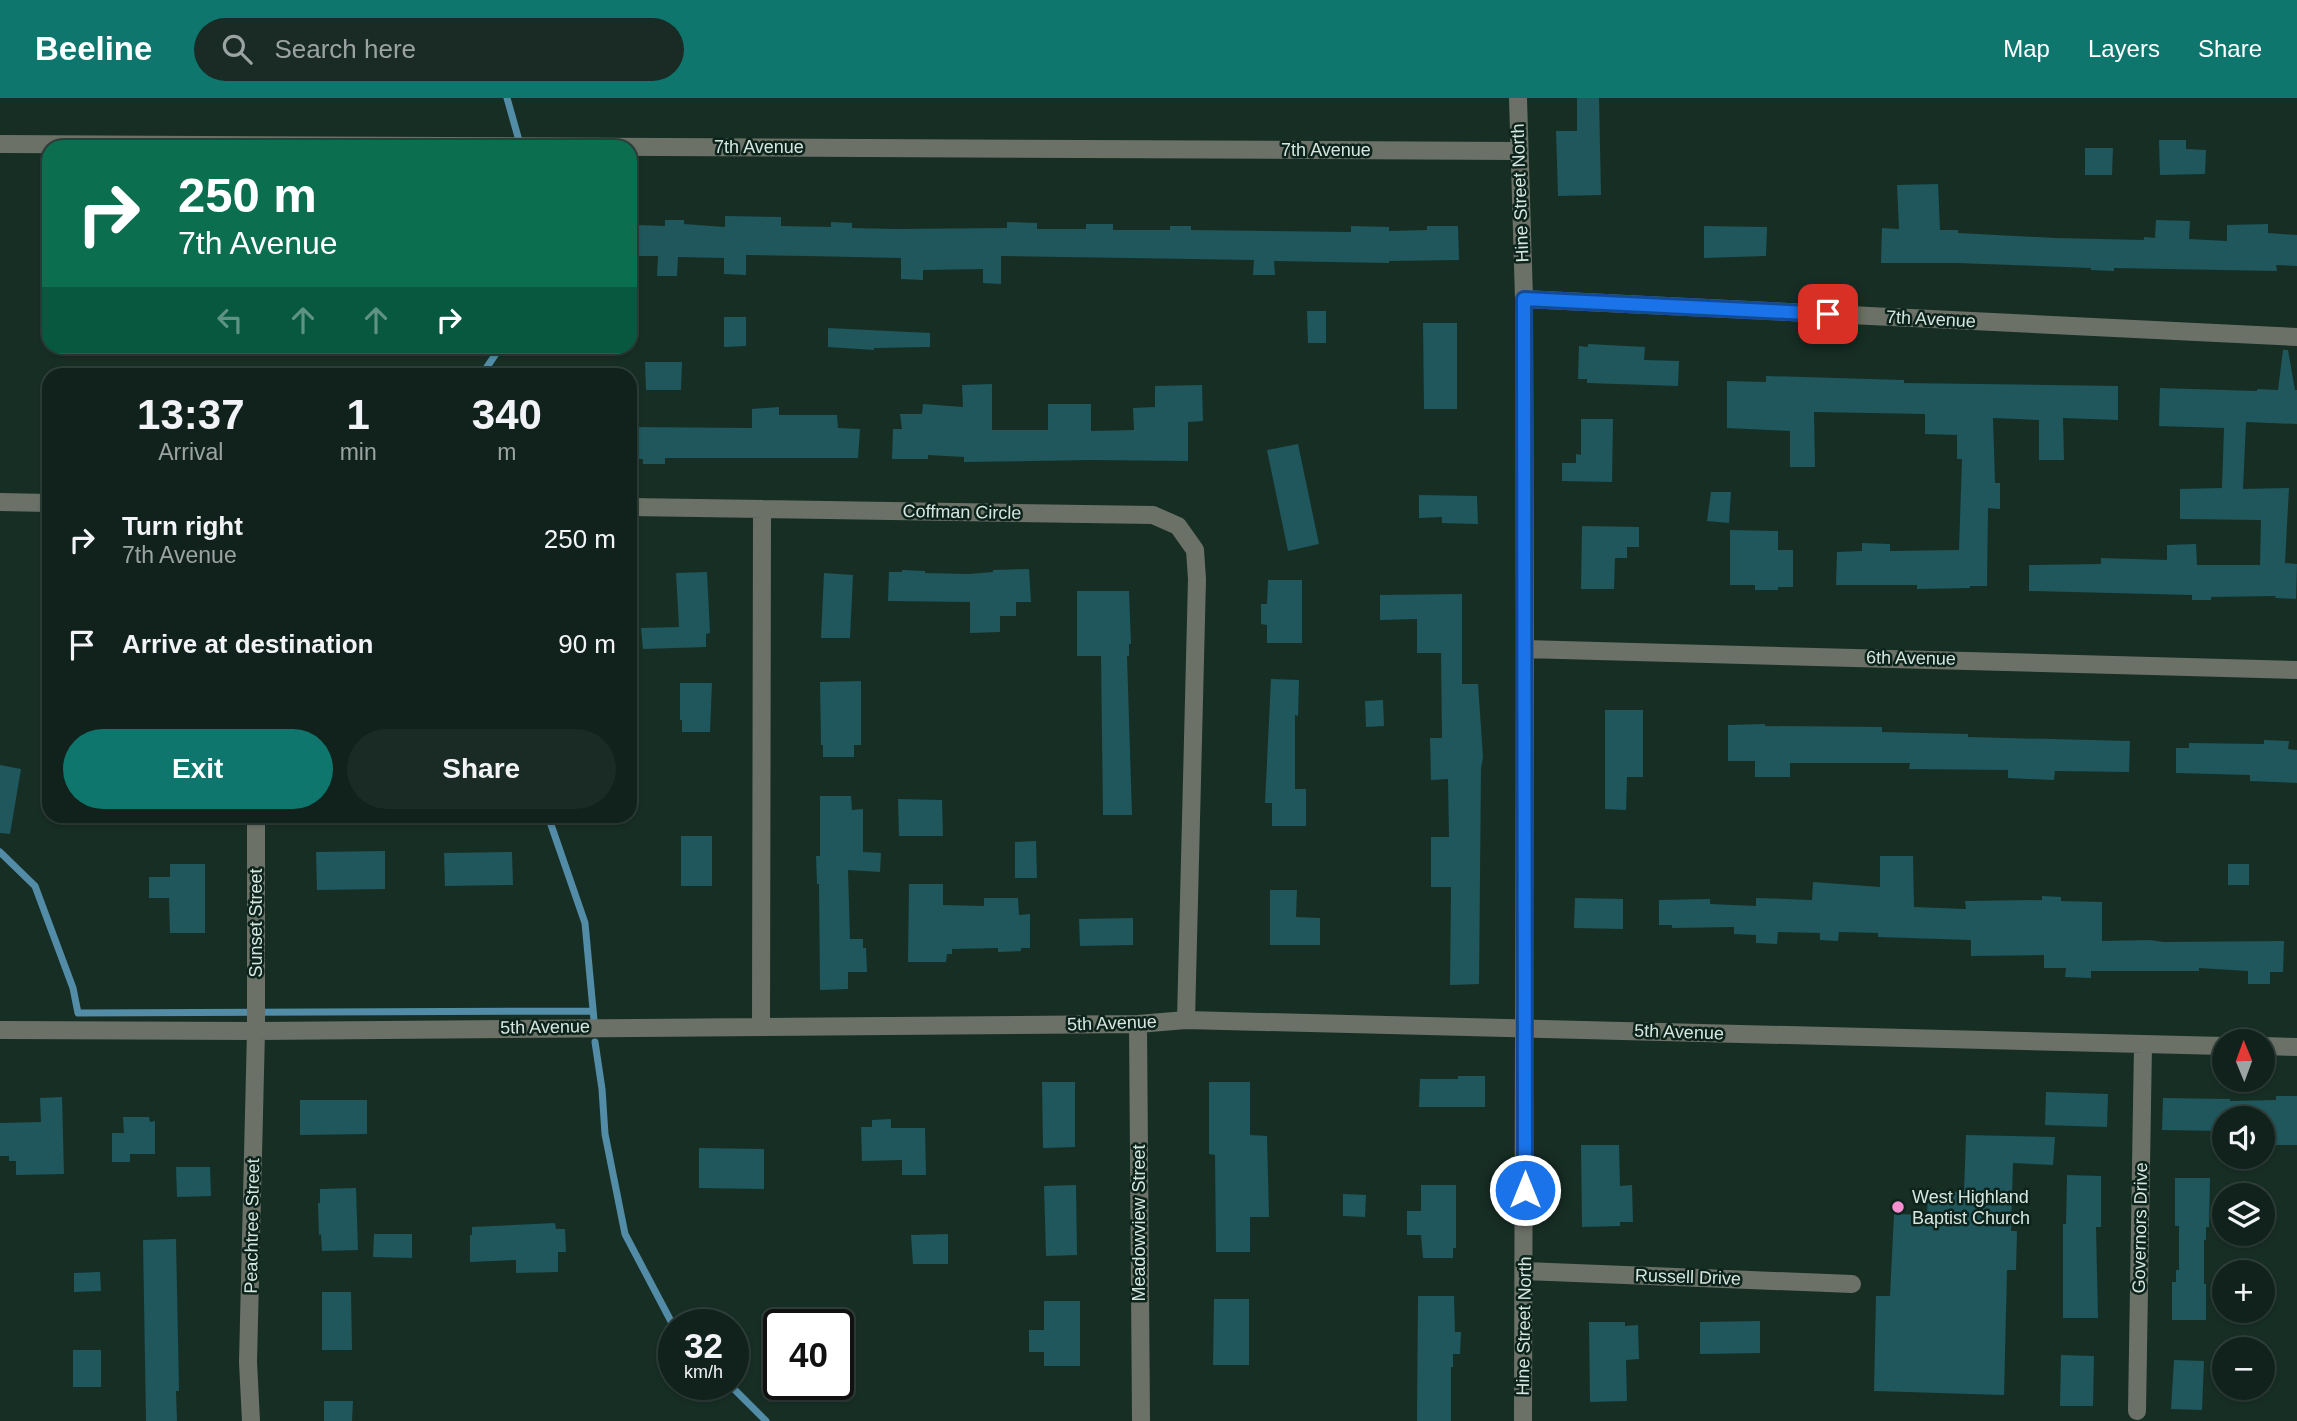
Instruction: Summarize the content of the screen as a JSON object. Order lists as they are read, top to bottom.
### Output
{
  "streets": {
    "street": [
      "7th Avenue",
      "Hine Street North",
      "Coffman Circle",
      "6th Avenue",
      "Sunset Street",
      "5th Avenue",
      "Meadowview Street",
      "Peachtree Street",
      "Governors Drive",
      "Russell Drive"
    ]
  },
  "crossings": [
    ["7th Avenue", "Hine Street North"],
    ["Hine Street North", "6th Avenue"],
    ["Hine Street North", "5th Avenue"],
    ["Hine Street North", "Russell Drive"],
    ["Coffman Circle", "5th Avenue"],
    ["Sunset Street", "5th Avenue"],
    ["Sunset Street", "Peachtree Street"],
    ["5th Avenue", "Meadowview Street"],
    ["5th Avenue", "Peachtree Street"],
    ["5th Avenue", "Governors Drive"]
  ],
  "places": ["West Highland Baptist Church"],
  "north": "top",
  "page": {
    "header": "Beeline",
    "search": "Search here",
    "nav": ["Map", "Layers", "Share"],
    "turn": ["250 m", "7th Avenue"],
    "eta": [
      "13:37",
      "Arrival",
      "1",
      "min",
      "340",
      "m"
    ],
    "list": [
      {
        "name": "Turn right",
        "note": "7th Avenue",
        "value": "250 m"
      },
      {
        "name": "Arrive at destination",
        "value": "90 m"
      }
    ],
    "buttons": ["Exit", "Share"],
    "map_buttons": ["+", "−"],
    "speed": "32 km/h",
    "limit": "40"
  }
}
